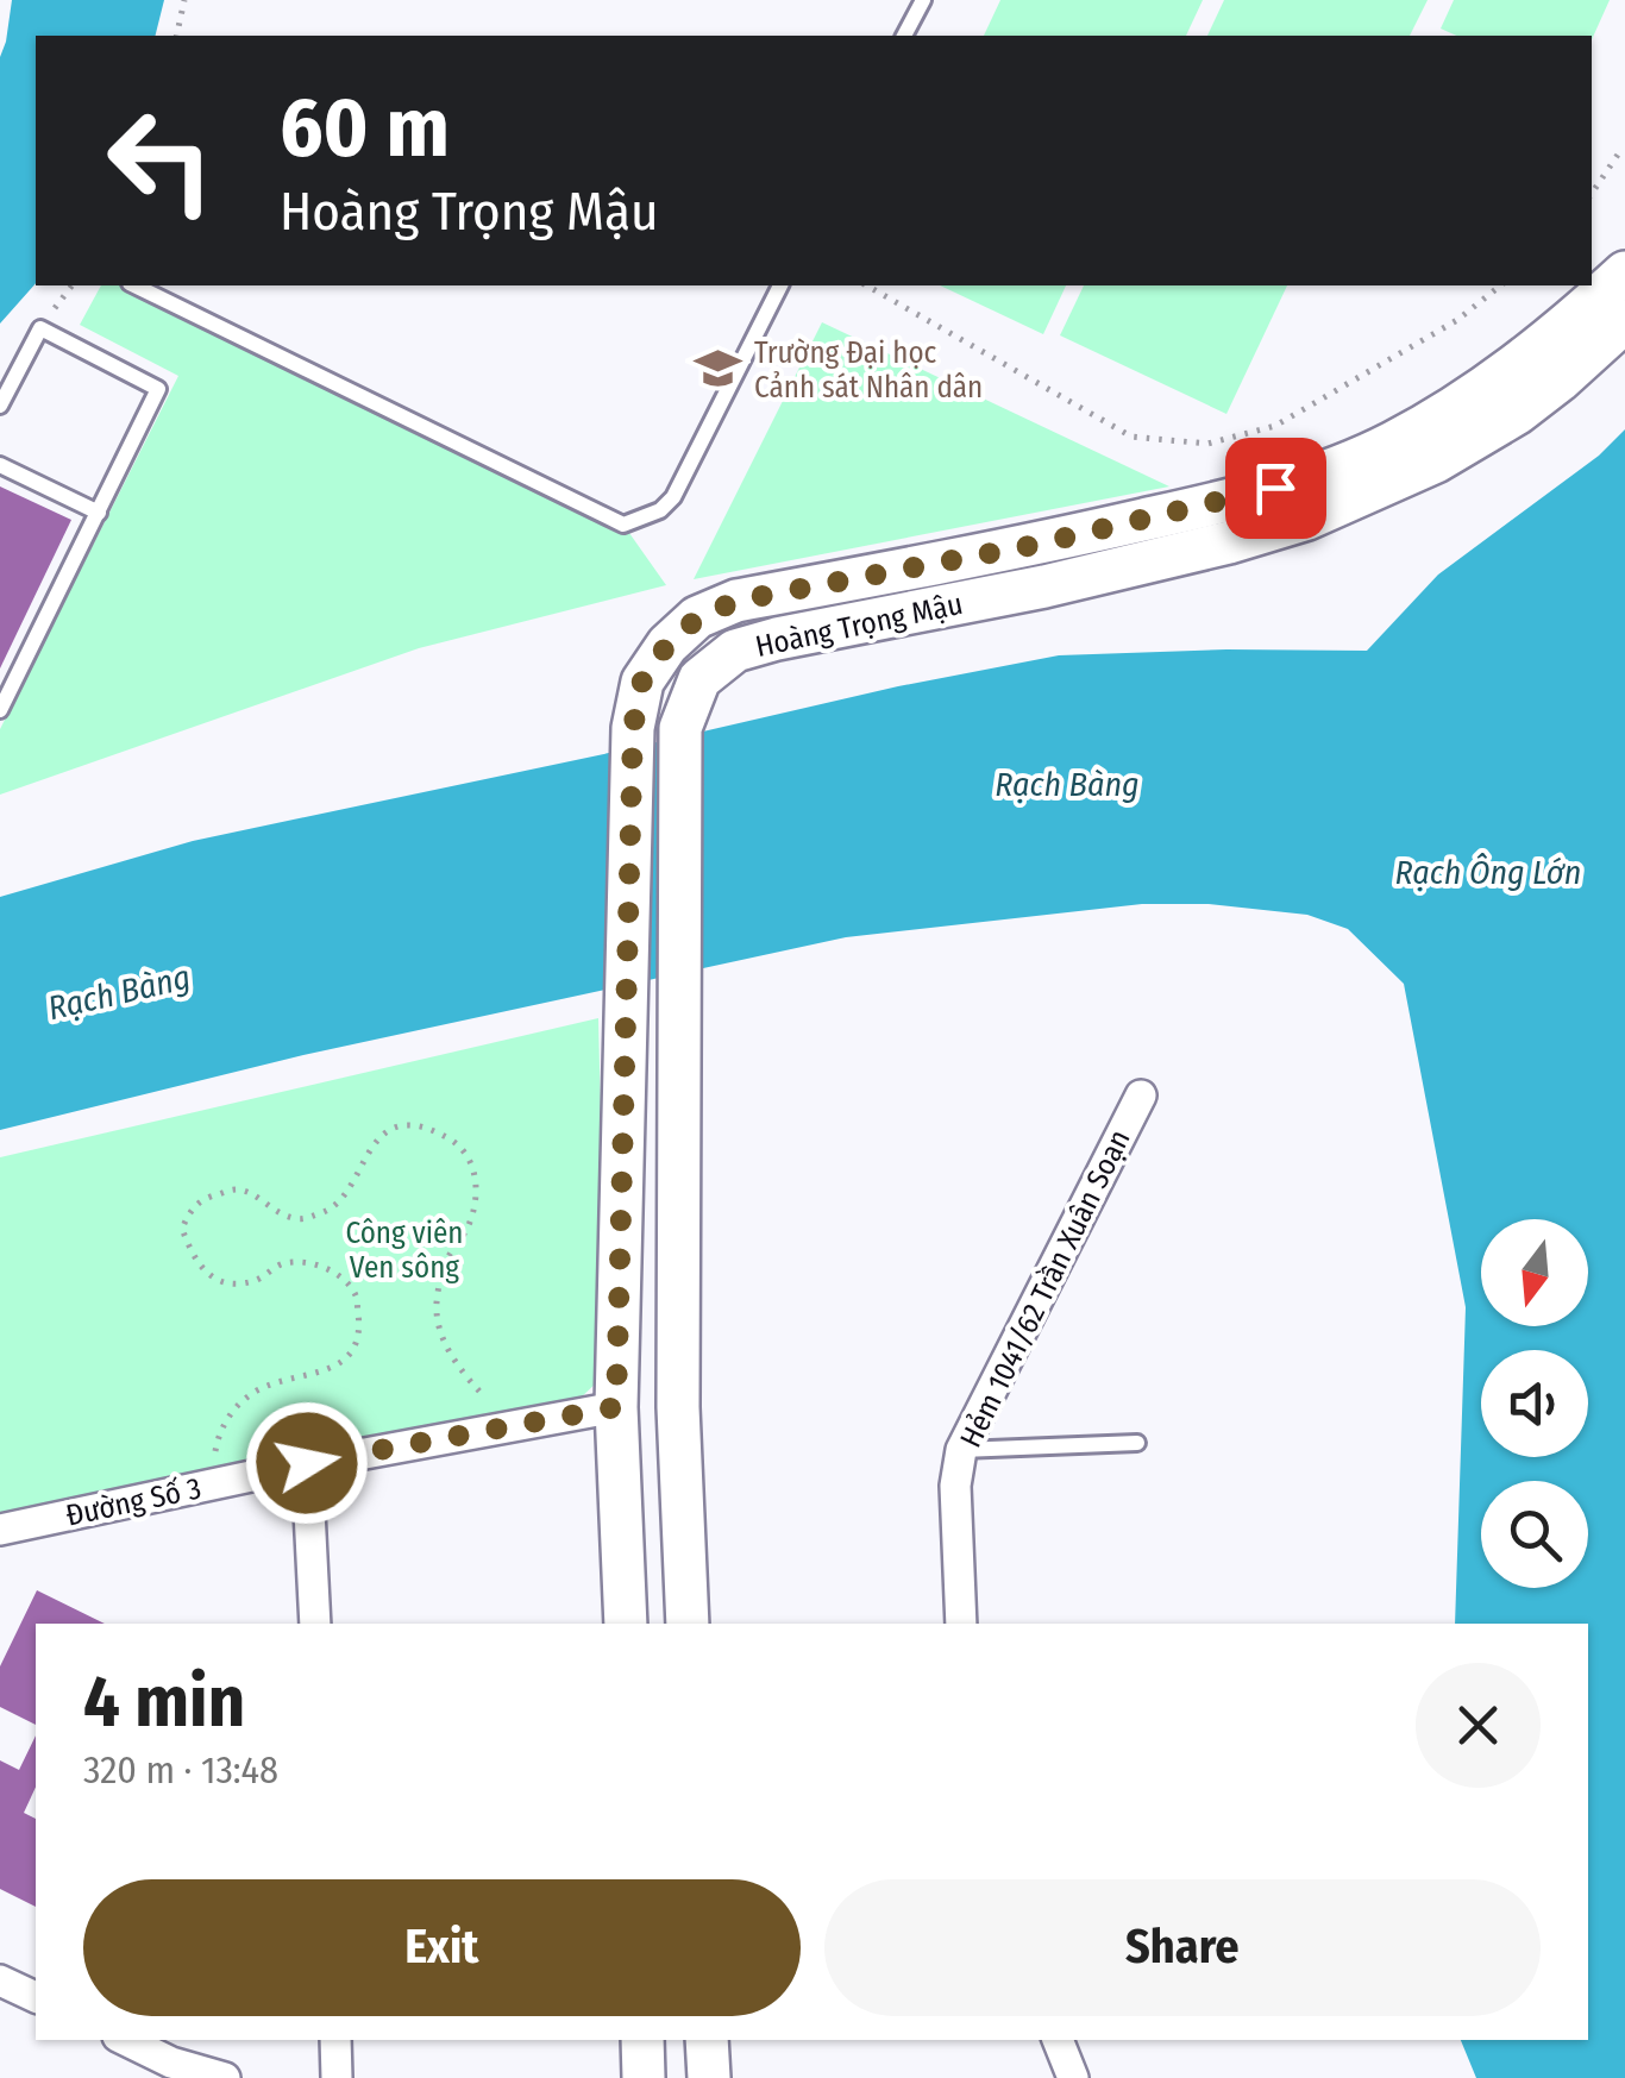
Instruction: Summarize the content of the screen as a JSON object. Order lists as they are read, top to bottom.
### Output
{
  "streets": {
    "main road": ["Hoàng Trọng Mậu"],
    "street": ["Hẻm 1041/62 Trần Xuân Soạn", "Đường Số 3"]
  },
  "crossings": [
    ["Hoàng Trọng Mậu", "Đường Số 3"]
  ],
  "water": ["Rạch Bàng", "Rạch Ông Lớn"],
  "parks": ["Công viên Ven sông"],
  "places": {
    "school or university": ["Trường Đại học Cảnh sát Nhân dân"]
  },
  "north": "bottom",
  "page": {
    "turn": ["60 m", "Hoàng Trọng Mậu"],
    "heading": ["4 min", "320 m · 13:48"],
    "buttons": ["Exit", "Share"]
  }
}
